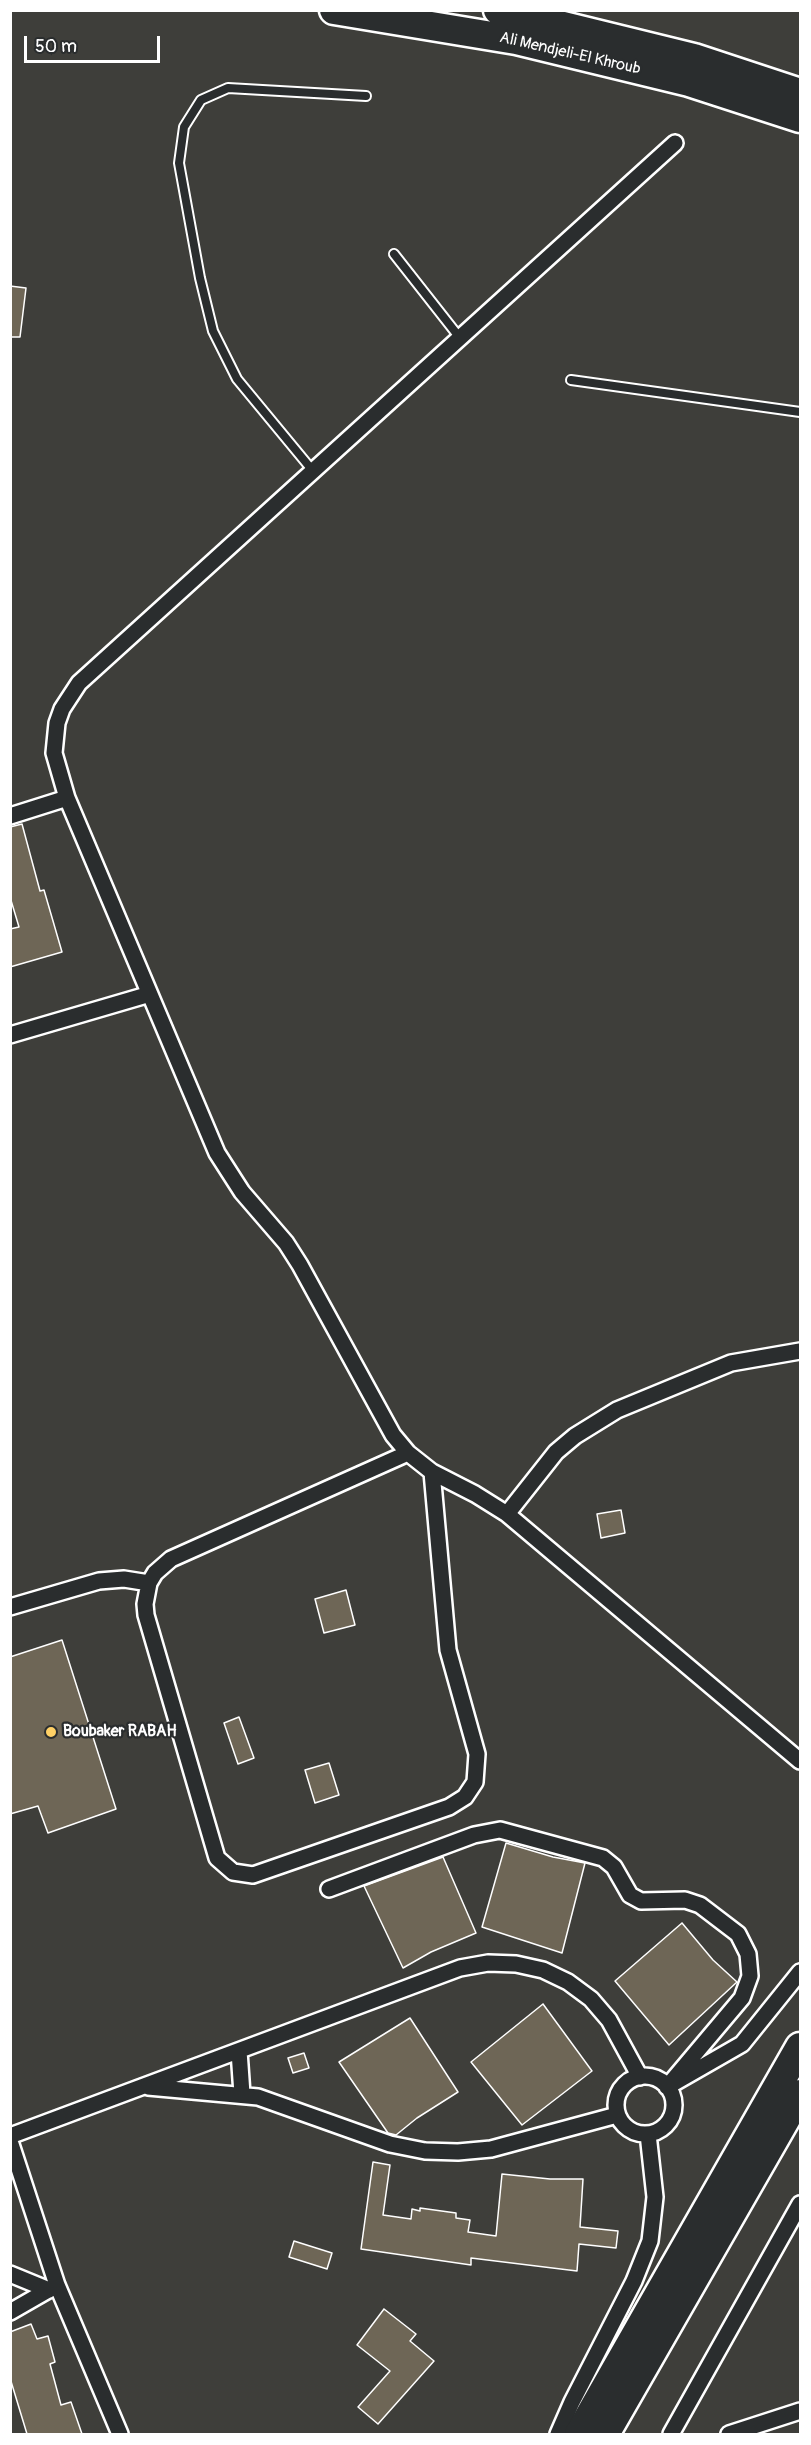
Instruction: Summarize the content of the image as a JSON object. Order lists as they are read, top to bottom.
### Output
{
  "streets": {
    "highway": ["Ali Mendjeli-El Khroub"]
  },
  "places": ["Boubaker RABAH"],
  "scale_bar": "50 m"
}
